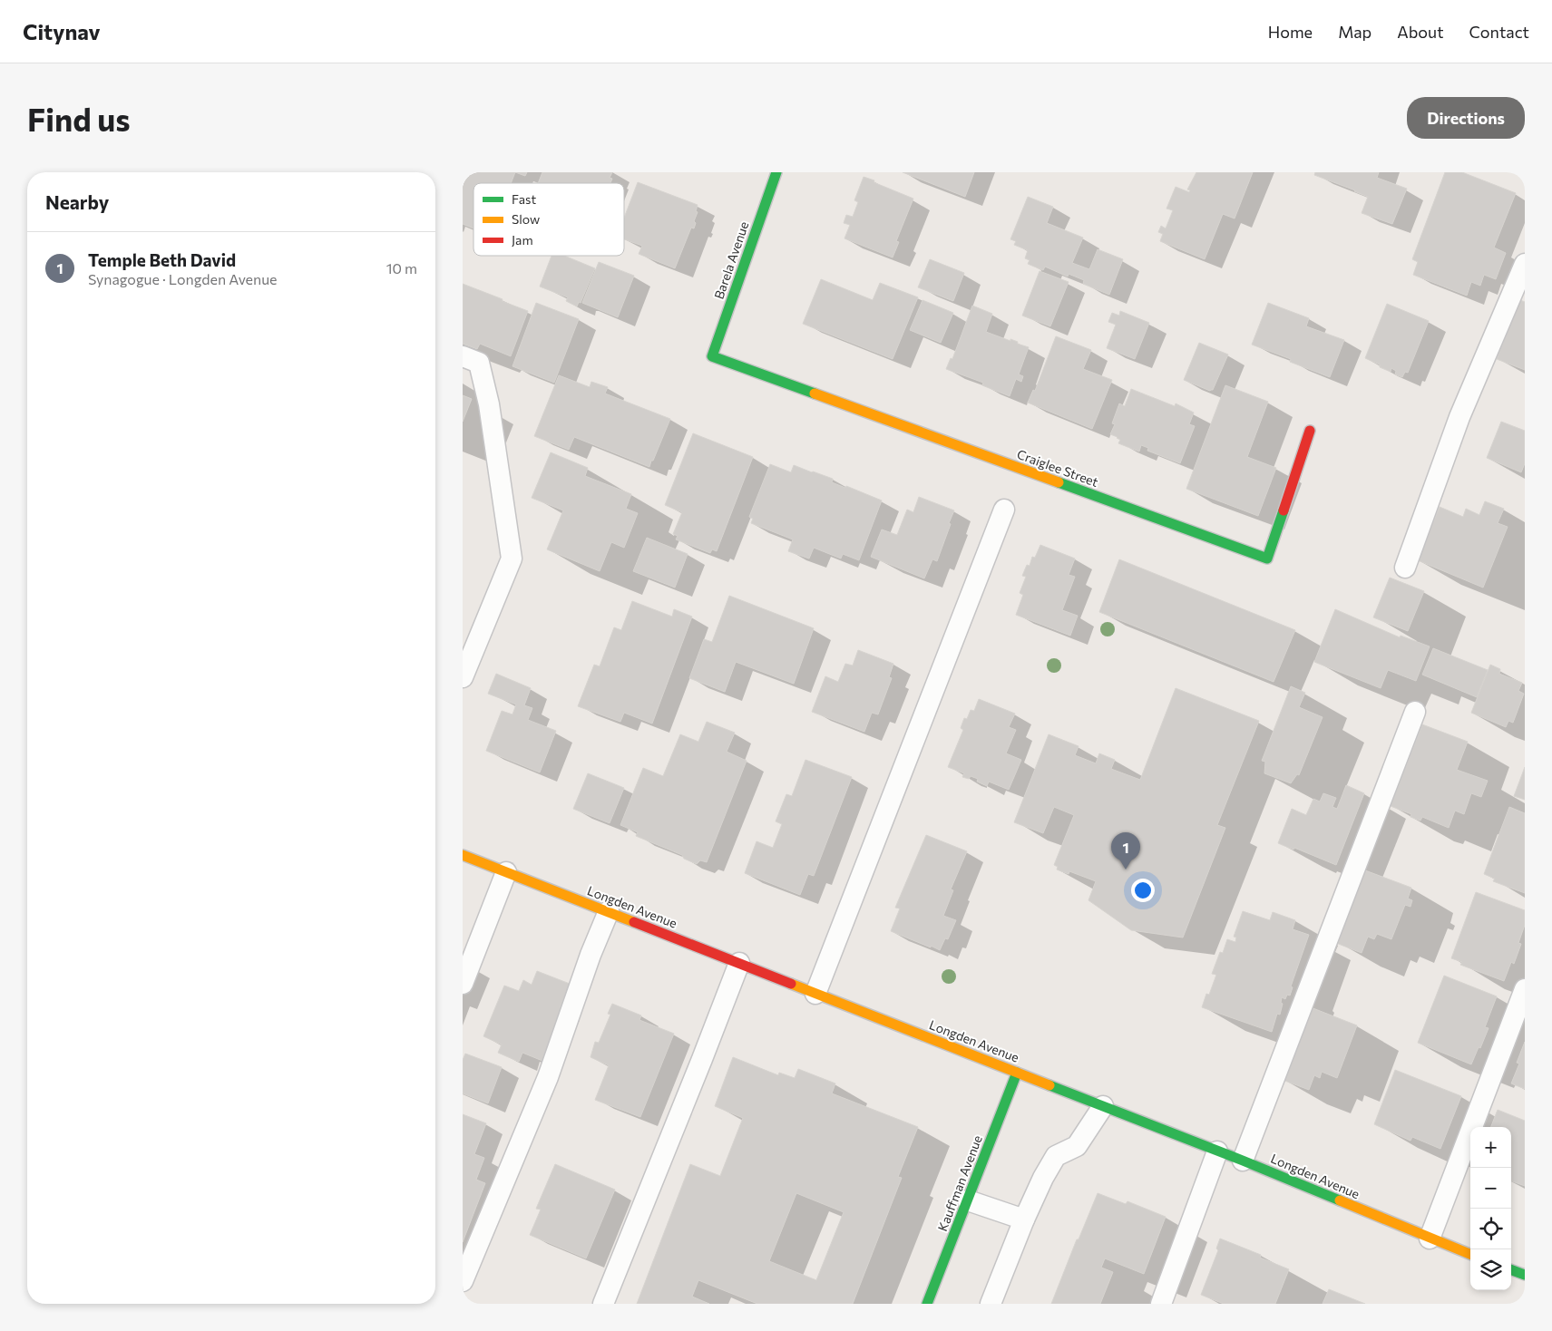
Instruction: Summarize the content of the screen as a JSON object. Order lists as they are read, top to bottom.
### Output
{
  "streets": {
    "street": [
      "Barela Avenue",
      "Craiglee Street",
      "Longden Avenue",
      "Kauffman Avenue"
    ]
  },
  "crossings": [
    ["Barela Avenue", "Craiglee Street"],
    ["Longden Avenue", "Kauffman Avenue"]
  ],
  "legend": ["Fast", "Slow", "Jam"],
  "page": {
    "header": "Citynav",
    "nav": [
      "Home",
      "Map",
      "About",
      "Contact"
    ],
    "buttons": "Directions",
    "title": "Find us",
    "heading": "Nearby",
    "list": [
      {
        "mark": "1",
        "name": "Temple Beth David",
        "note": "Synagogue · Longden Avenue",
        "value": "10 m"
      }
    ],
    "pins": "1",
    "map_buttons": ["+", "−"]
  }
}
